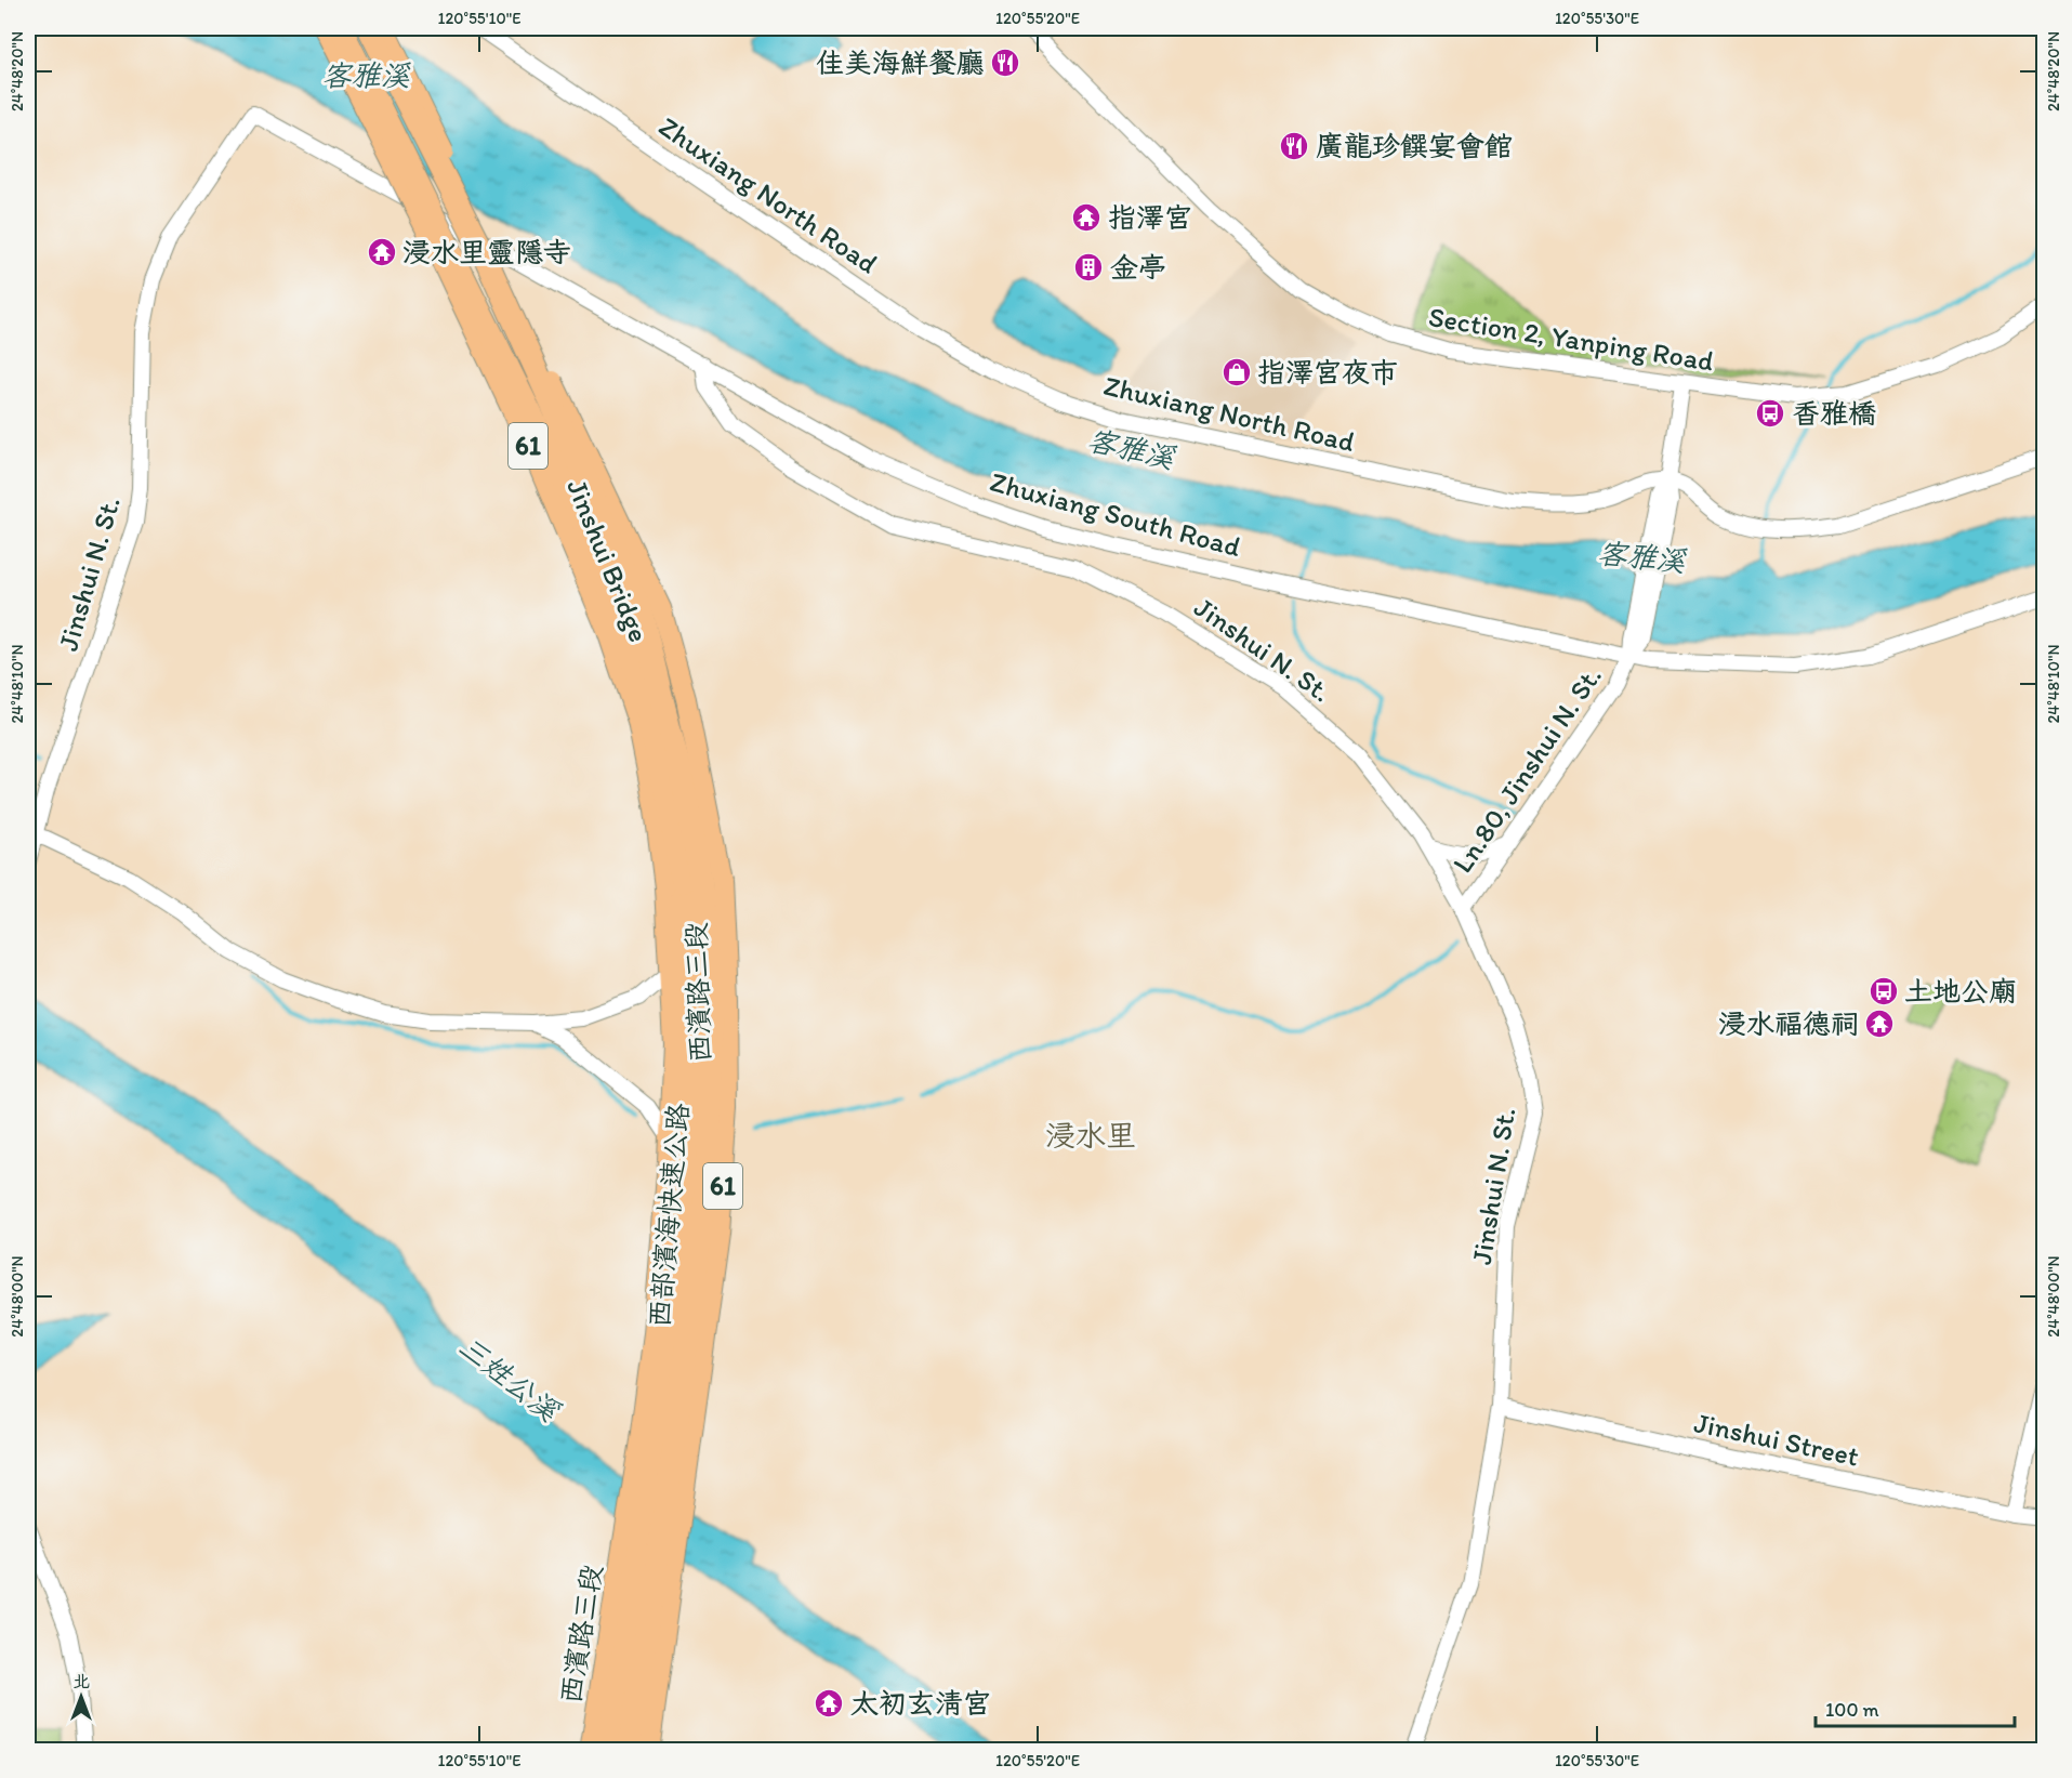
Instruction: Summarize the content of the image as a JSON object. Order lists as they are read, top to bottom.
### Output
{
  "streets": {
    "highway": ["61", "Jinshui Bridge", "西部濱海快速公路"],
    "main road": ["西濱路三段"],
    "street": [
      "Zhuxiang North Road",
      "Section 2, Yanping Road",
      "Zhuxiang South Road",
      "Jinshui N. St.",
      "Ln.80, Jinshui N. St.",
      "Jinshui Street"
    ]
  },
  "crossings": [
    ["61", "西濱路三段"],
    ["61", "西部濱海快速公路"],
    ["Zhuxiang South Road", "Jinshui N. St."],
    ["Zhuxiang South Road", "Ln.80, Jinshui N. St."],
    ["Jinshui Bridge", "西濱路三段"],
    ["Jinshui Bridge", "西部濱海快速公路"],
    ["Jinshui N. St.", "Ln.80, Jinshui N. St."],
    ["Jinshui N. St.", "Jinshui Street"],
    ["西濱路三段", "西部濱海快速公路"]
  ],
  "districts": ["浸水里"],
  "water": ["客雅溪", "三姓公溪"],
  "places": {
    "restaurant": ["佳美海鮮餐廳", "廣龍珍饌宴會館"],
    "temple": [
      "指澤宮",
      "浸水里靈隱寺",
      "浸水福德祠",
      "太初玄清宮"
    ],
    "building": ["金亭"],
    "shop": ["指澤宮夜市"],
    "bus stop": ["香雅橋", "土地公廟"]
  },
  "scale_bar": "100 m",
  "north": "top",
  "coordinates": [
    "120°55'10\"E",
    "120°55'20\"E",
    "120°55'30\"E",
    "24°48'20\"N",
    "24°48'10\"N",
    "24°48'00\"N"
  ]
}
